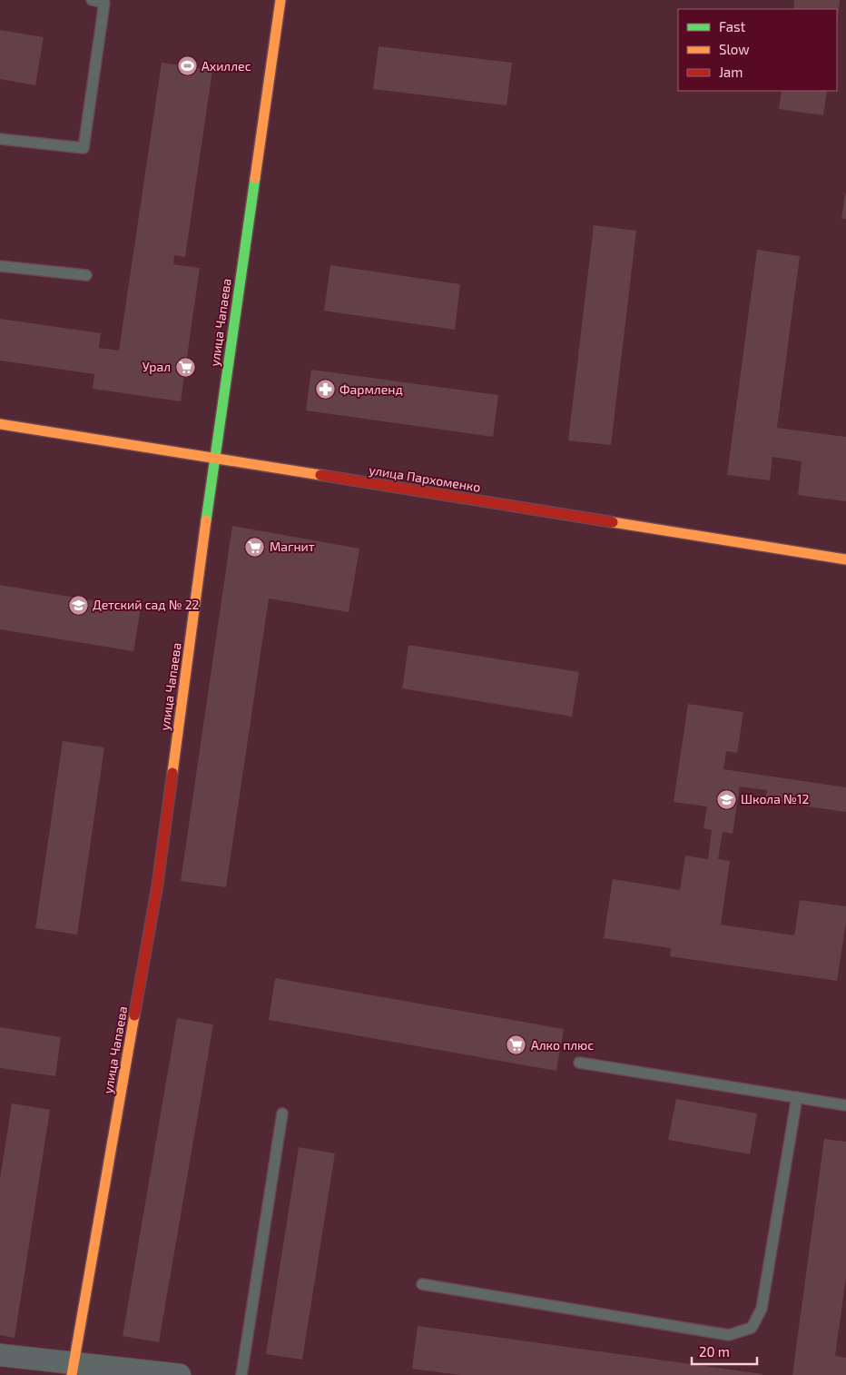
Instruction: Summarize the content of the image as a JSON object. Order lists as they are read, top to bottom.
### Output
{
  "streets": {
    "street": ["улица Чапаева", "улица Пархоменко"]
  },
  "crossings": [
    ["улица Чапаева", "улица Пархоменко"]
  ],
  "places": {
    "sports": ["Ахиллес"],
    "supermarket": ["Урал", "Магнит", "Алко плюс"],
    "pharmacy": ["Фармленд"],
    "school or university": ["Детский сад № 22", "Школа №12"]
  },
  "legend": ["Fast", "Slow", "Jam"],
  "scale_bar": "20 m"
}
